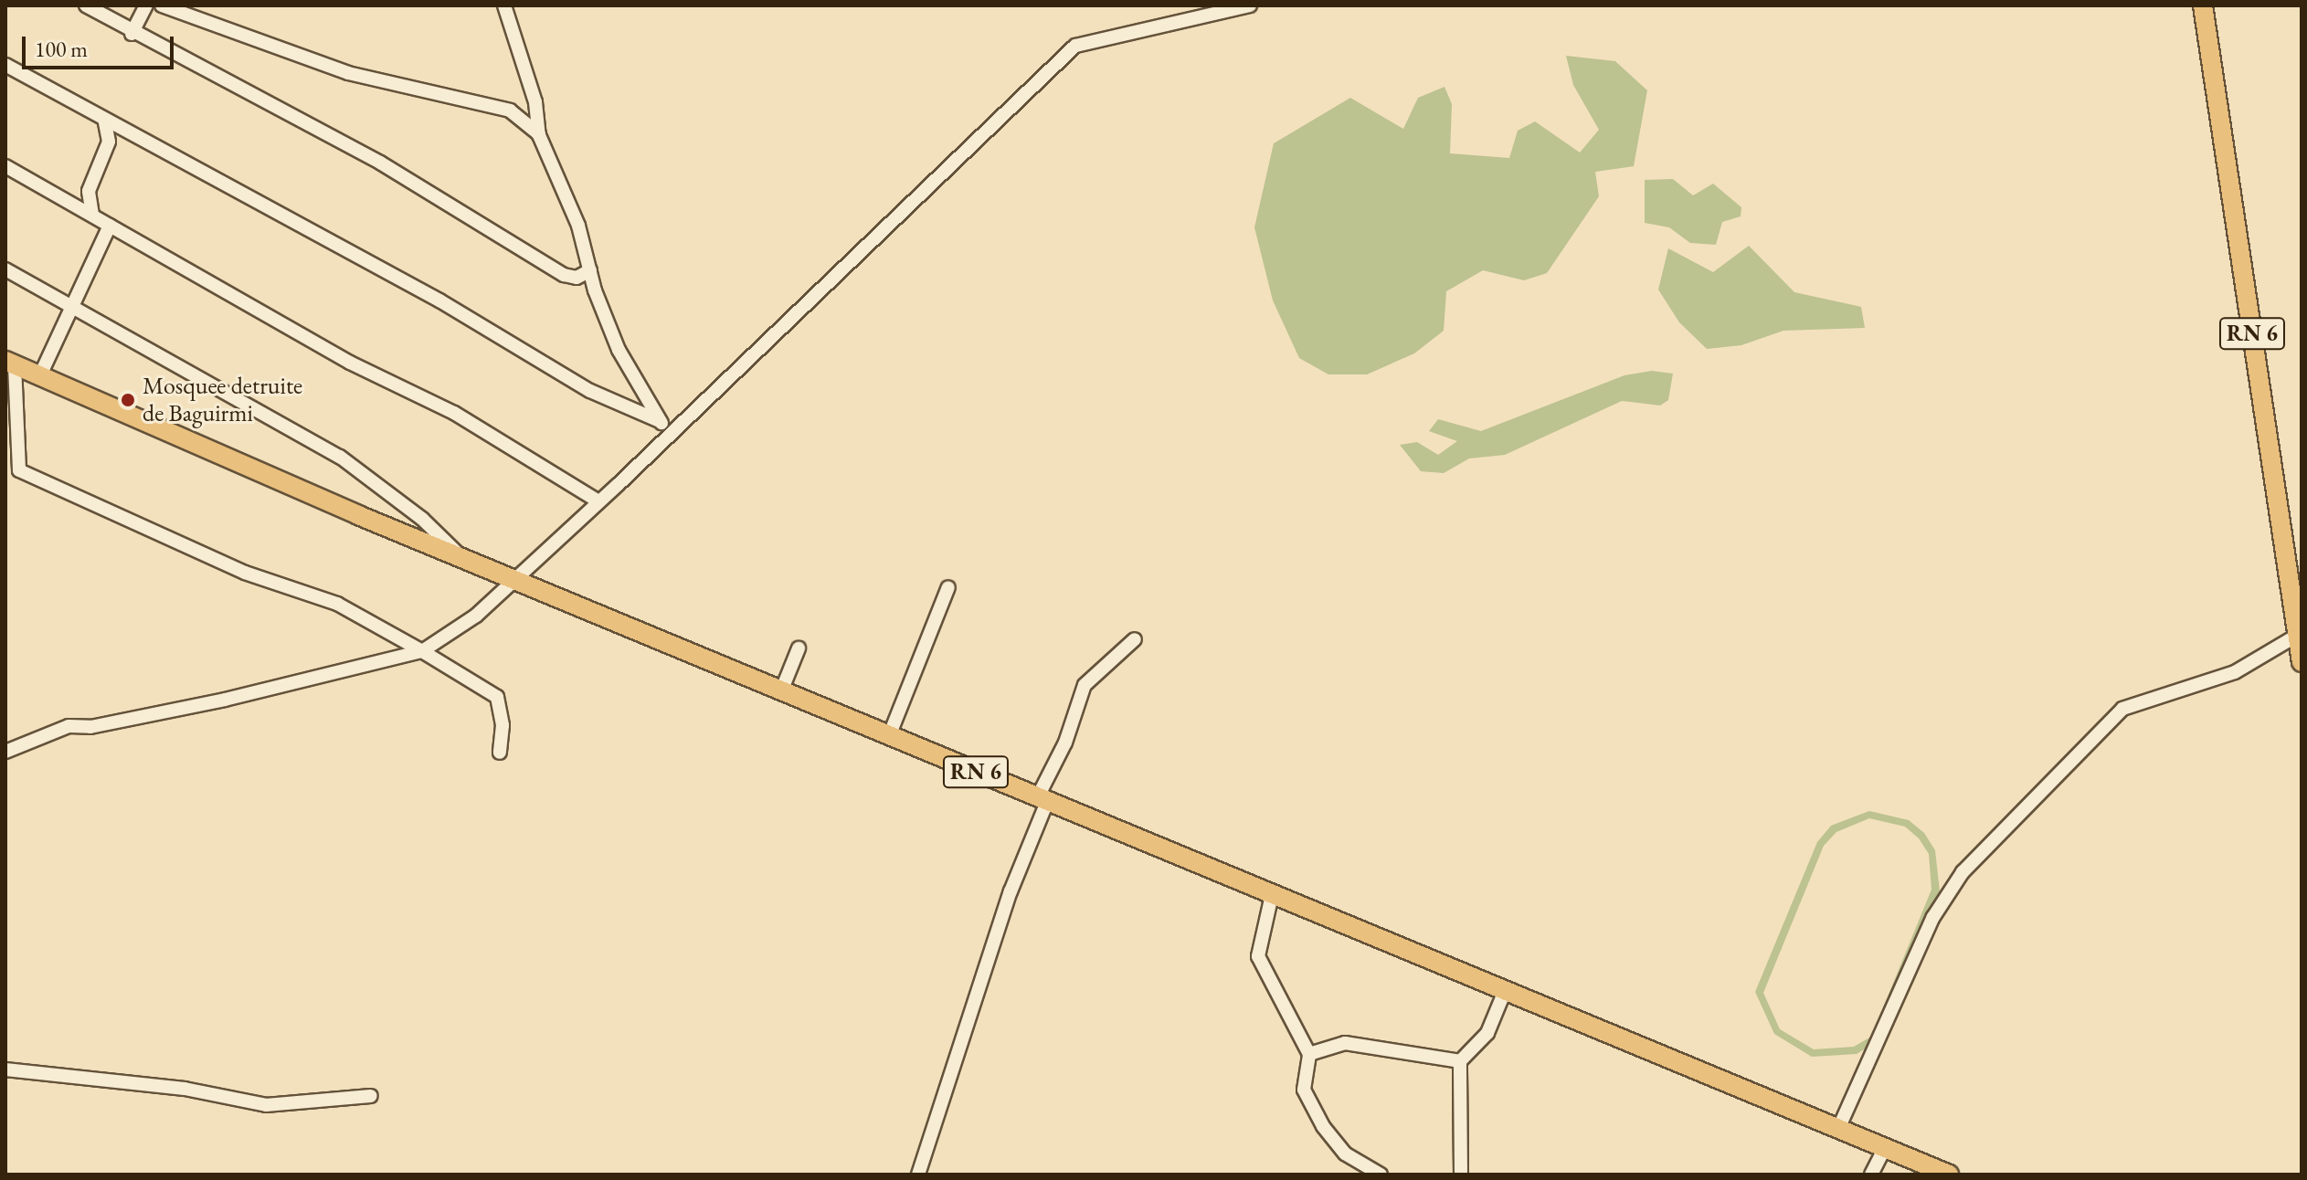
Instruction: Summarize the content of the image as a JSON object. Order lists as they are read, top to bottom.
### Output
{
  "streets": {
    "main road": ["RN 6"]
  },
  "places": ["Mosquee detruite de Baguirmi"],
  "scale_bar": "100 m"
}
